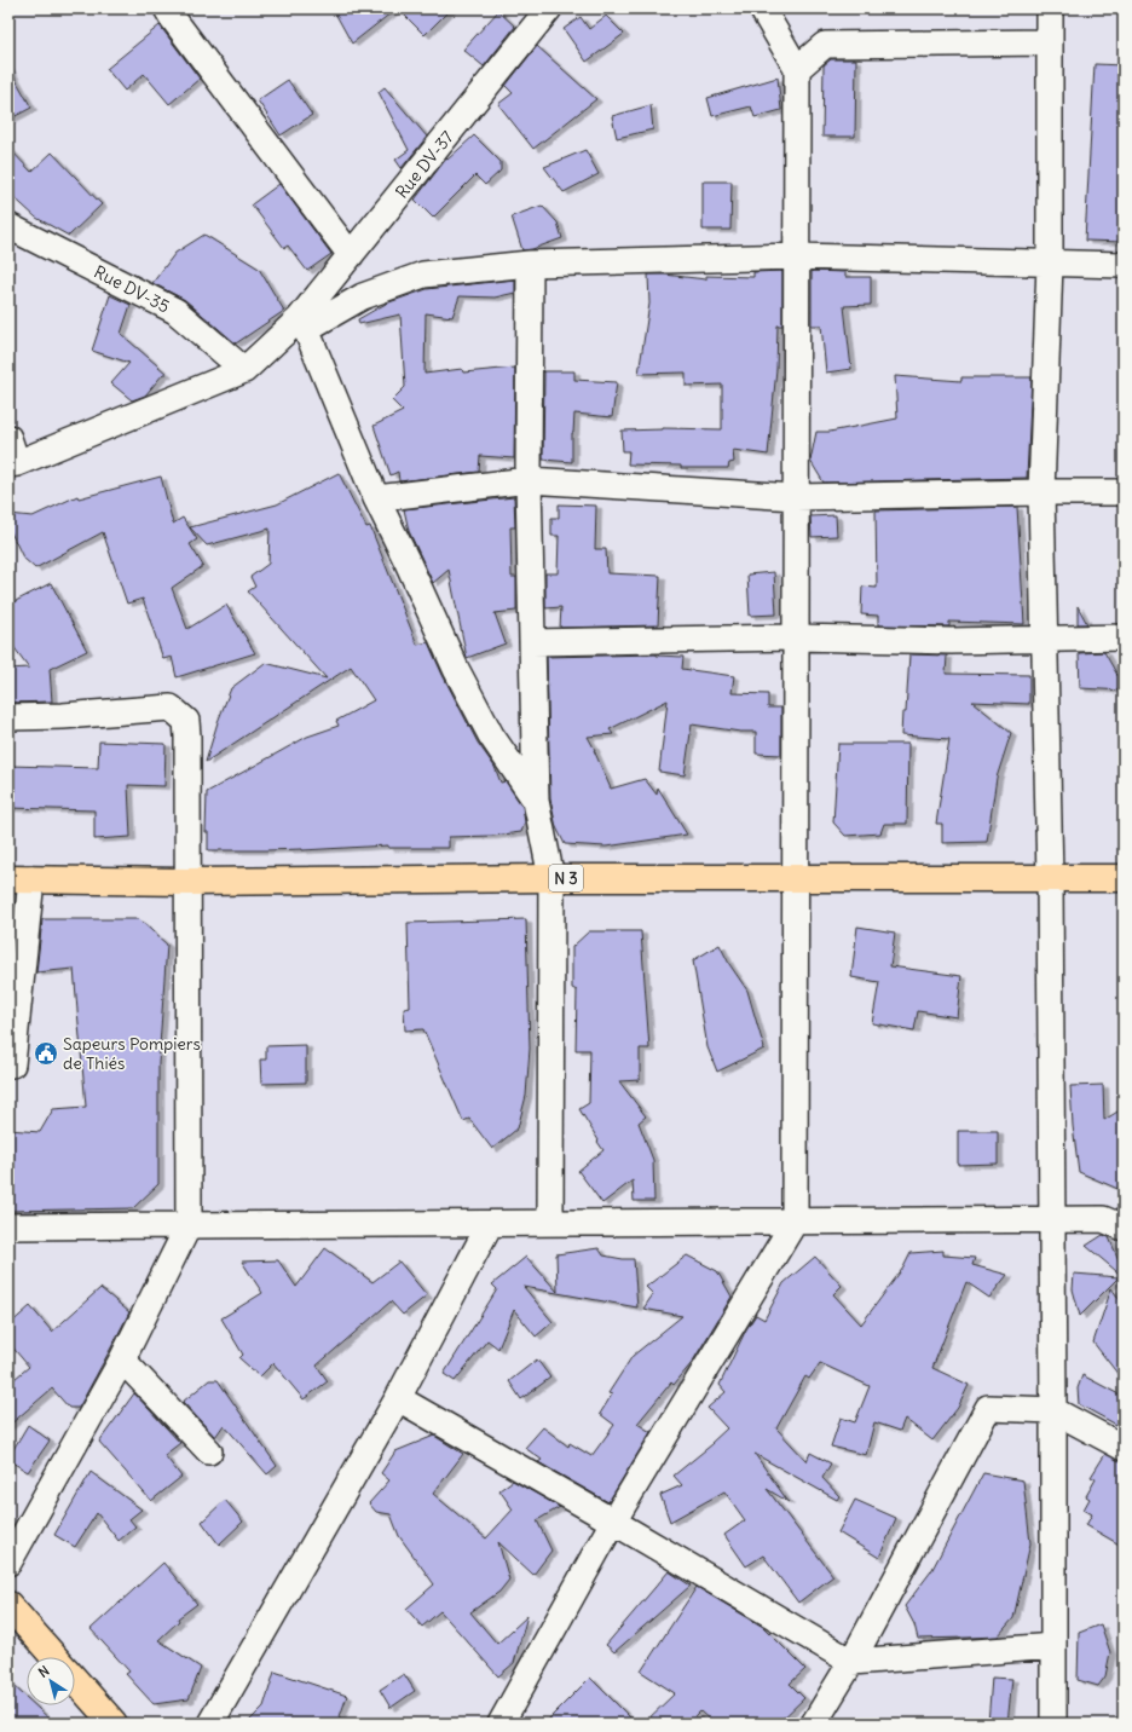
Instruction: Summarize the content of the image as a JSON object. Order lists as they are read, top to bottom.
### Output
{
  "streets": {
    "main road": ["N 3"],
    "street": ["Rue DV-37", "Rue DV-35"]
  },
  "places": {
    "public building": ["Sapeurs Pompiers de Thiés"]
  },
  "north": "top left"
}
